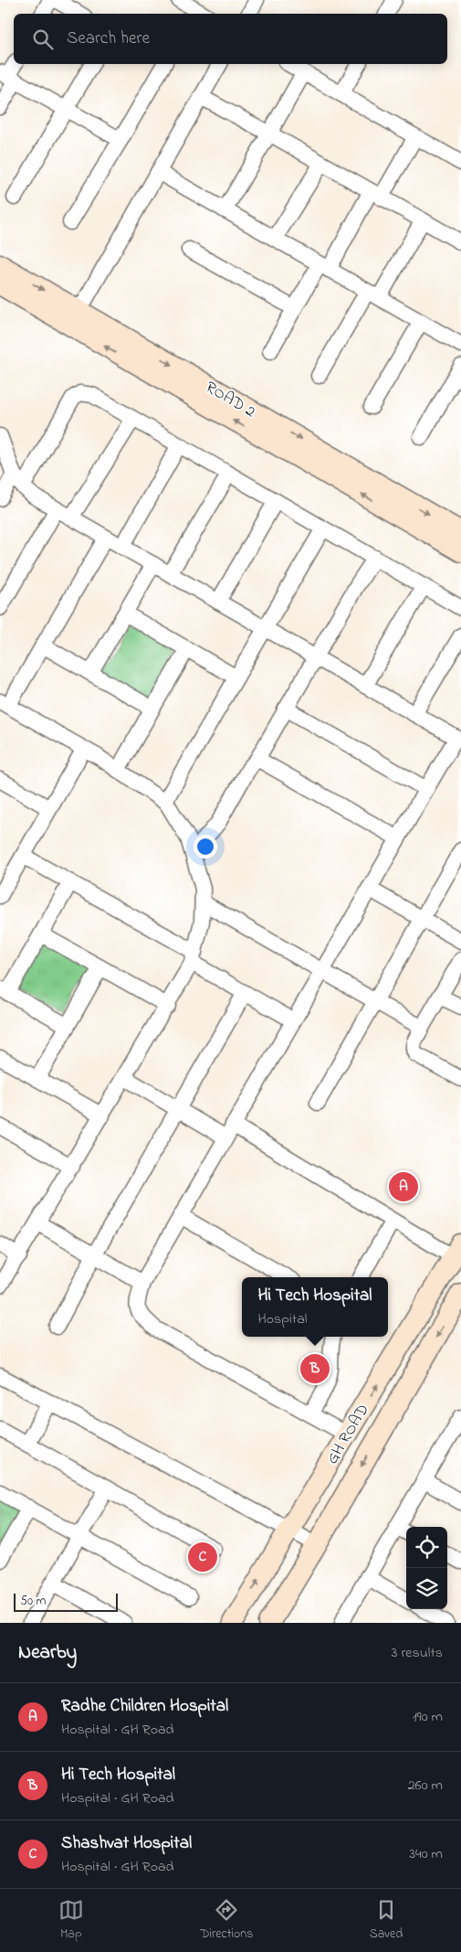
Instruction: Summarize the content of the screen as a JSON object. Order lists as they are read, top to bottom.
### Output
{
  "streets": {
    "street": ["ROAD 2", "GH ROAD"]
  },
  "scale_bar": "50 m",
  "page": {
    "search": "Search here",
    "pins": ["A", "B", "C"],
    "popup": ["Hi Tech Hospital", "Hospital"],
    "scale": "50 m",
    "heading": ["Nearby", "3 results"],
    "list": [
      {
        "mark": "A",
        "name": "Radhe Children Hospital",
        "note": "Hospital · GH Road",
        "value": "190 m"
      },
      {
        "mark": "B",
        "name": "Hi Tech Hospital",
        "note": "Hospital · GH Road",
        "value": "260 m"
      },
      {
        "mark": "C",
        "name": "Shashvat Hospital",
        "note": "Hospital · GH Road",
        "value": "340 m"
      }
    ],
    "nav": ["Map", "Directions", "Saved"]
  }
}
